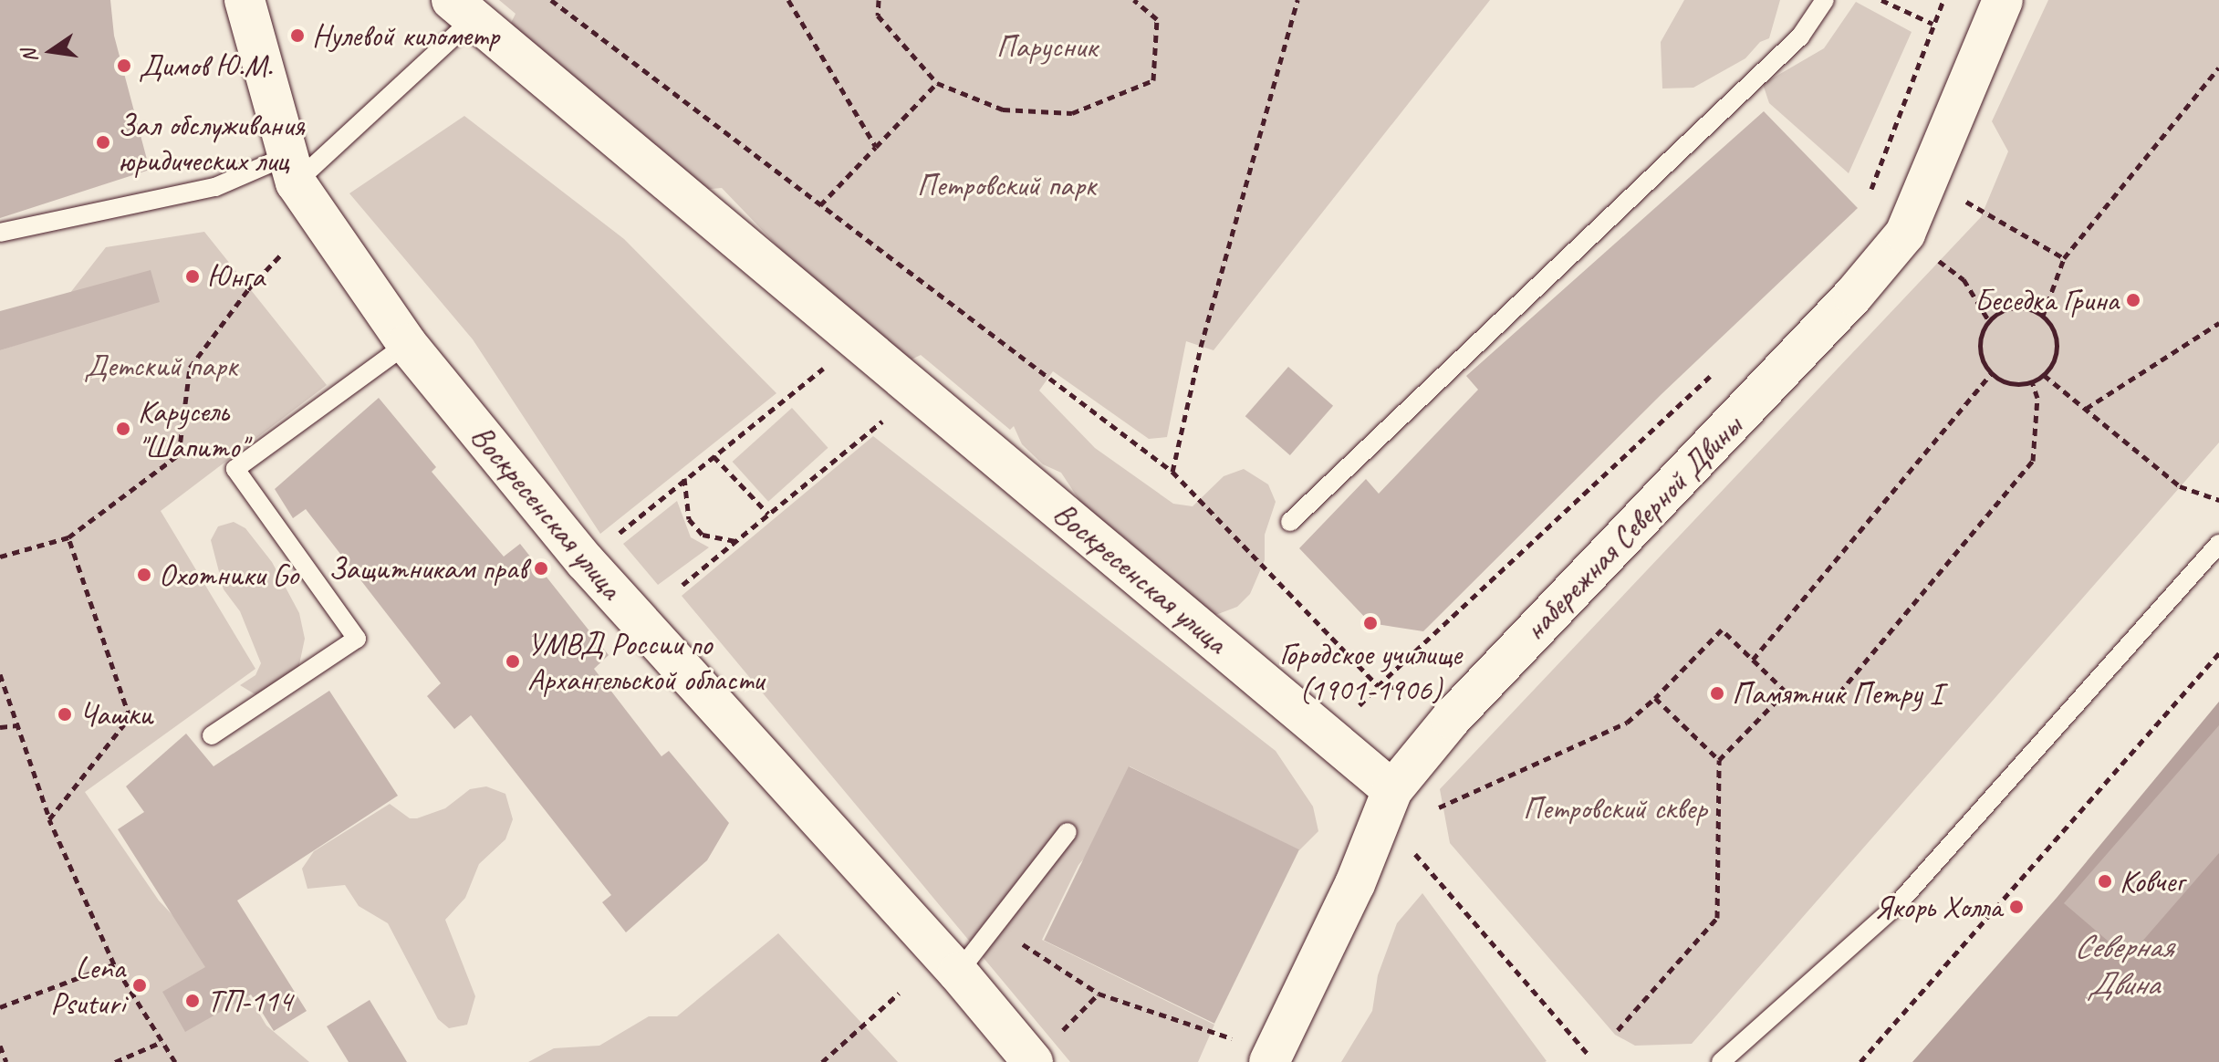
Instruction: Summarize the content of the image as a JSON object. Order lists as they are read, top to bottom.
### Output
{
  "streets": {
    "street": ["Воскресенская улица", "набережная Северной Двины"]
  },
  "crossings": [
    ["Воскресенская улица", "набережная Северной Двины"]
  ],
  "water": ["Северная Двина"],
  "parks": [
    "Парусник",
    "Петровский парк",
    "Детский парк",
    "Петровский сквер"
  ],
  "places": [
    "Нулевой километр",
    "Димов Ю.М.",
    "Зал обслуживания юридических лиц",
    "Юнга",
    "Беседка Грина",
    "Карусель \"Шапито\"",
    "Защитникам прав",
    "Охотники Go",
    "Городское училище (1901-1906)",
    "УМВД России по Архангельской области",
    "Памятник Петру I",
    "Чашки",
    "Ковчег",
    "Якорь Холла",
    "Lena Psuturi",
    "ТП-114"
  ],
  "north": "left"
}
